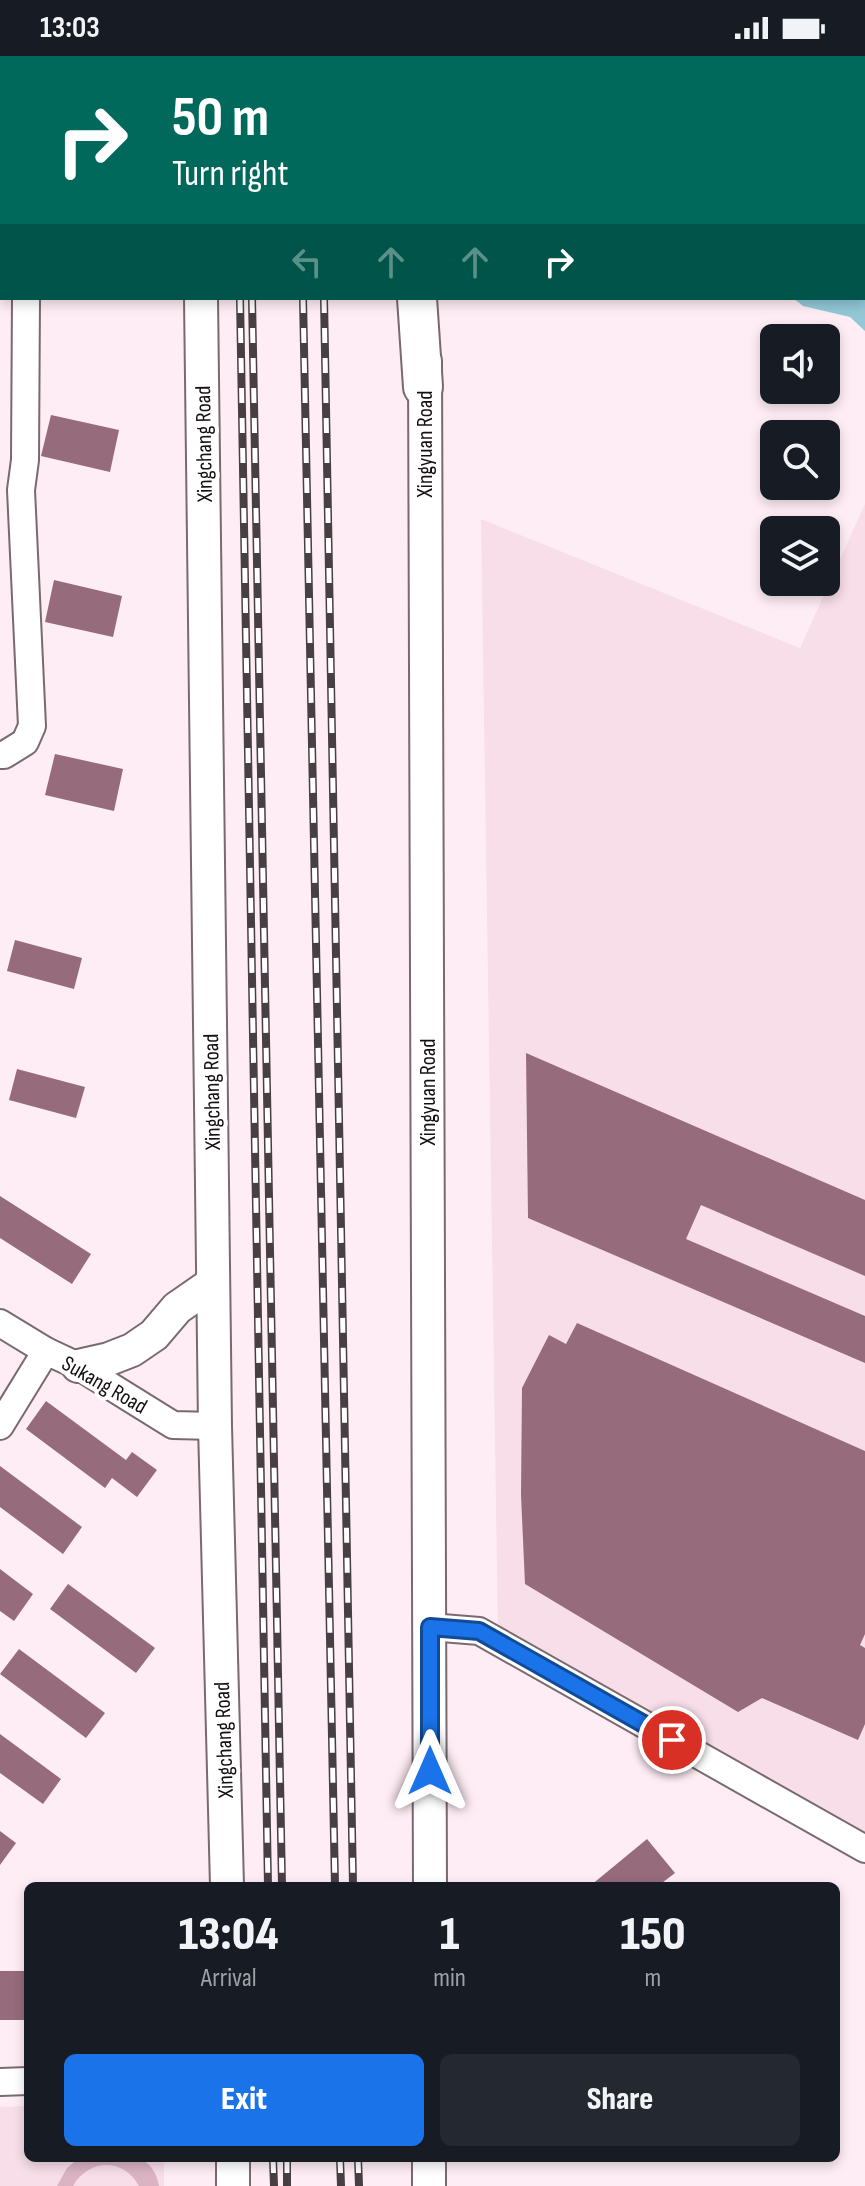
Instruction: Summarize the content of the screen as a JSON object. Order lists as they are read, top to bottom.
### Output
{
  "streets": {
    "main road": ["Xingchang Road", "Xingyuan Road"],
    "street": ["Sukang Road"]
  },
  "crossings": [
    ["Xingchang Road", "Sukang Road"]
  ],
  "page": {
    "status": "13:03",
    "turn": ["50 m", "Turn right"],
    "eta": [
      "13:04",
      "Arrival",
      "1",
      "min",
      "150",
      "m"
    ],
    "buttons": ["Exit", "Share"]
  }
}
